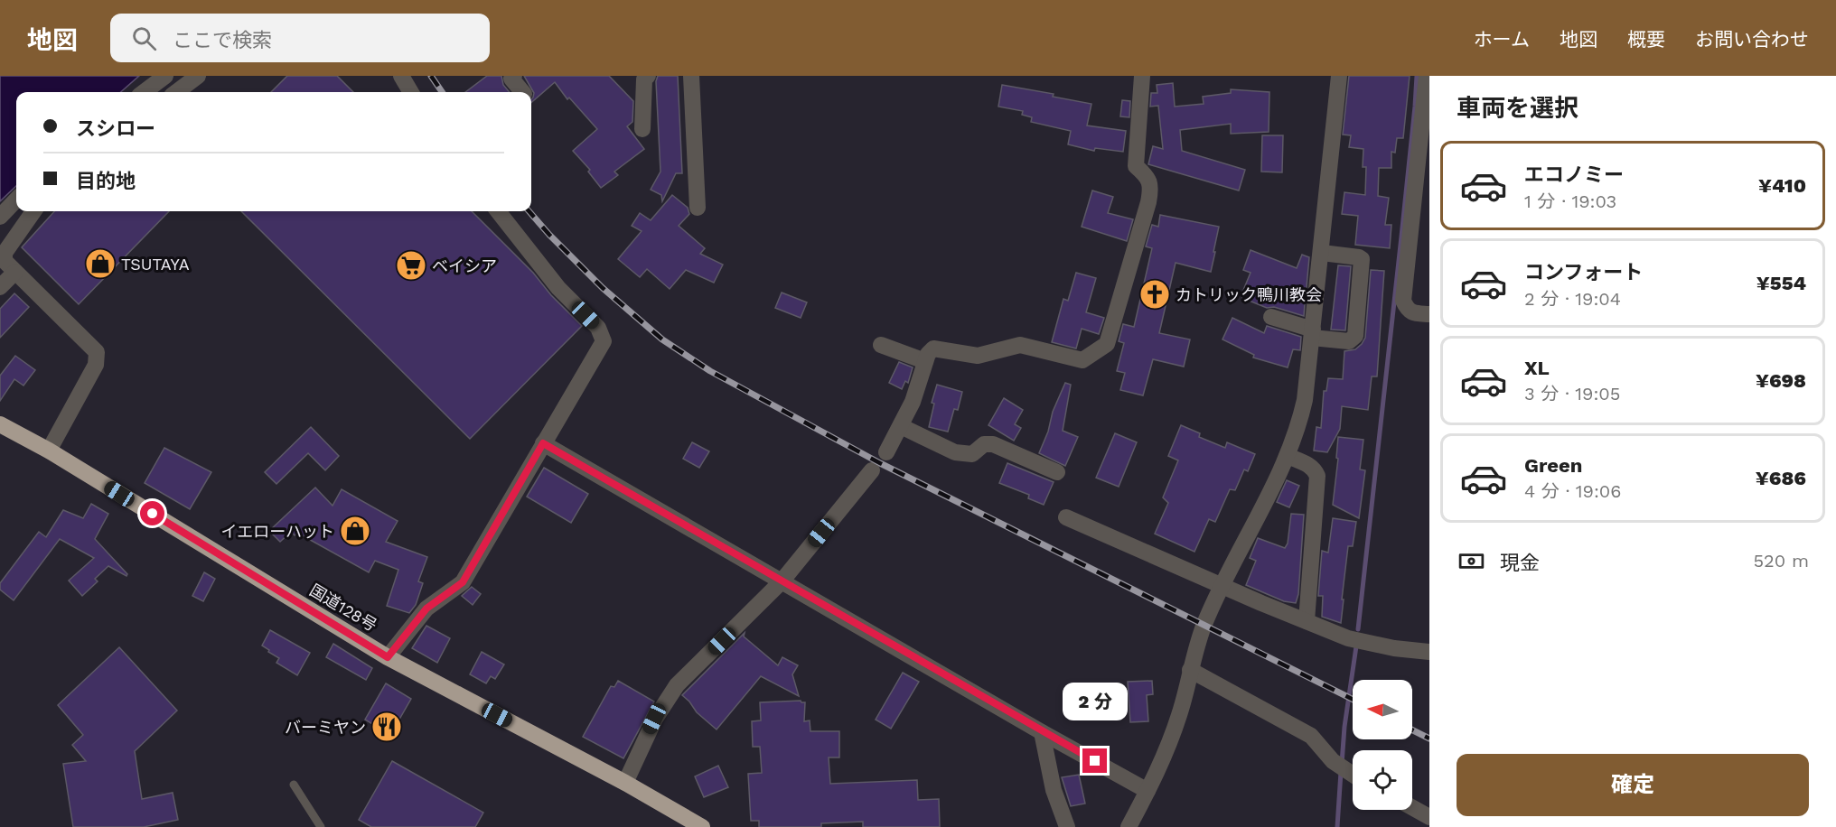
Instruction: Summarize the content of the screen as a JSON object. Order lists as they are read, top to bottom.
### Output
{
  "streets": {
    "highway": ["国道128号"]
  },
  "places": {
    "shop": ["TSUTAYA", "イエローハット"],
    "supermarket": ["ベイシア"],
    "church": ["カトリック鴨川教会"],
    "restaurant": ["バーミヤン"]
  },
  "north": "left",
  "page": {
    "header": "地図",
    "search": "ここで検索",
    "nav": [
      "ホーム",
      "地図",
      "概要",
      "お問い合わせ"
    ],
    "heading": "車両を選択",
    "banner": ["スシロー", "目的地"],
    "list": [
      {
        "name": "エコノミー",
        "note": "1 分 · 19:03",
        "value": "¥410"
      },
      {
        "name": "コンフォート",
        "note": "2 分 · 19:04",
        "value": "¥554"
      },
      {
        "name": "XL",
        "note": "3 分 · 19:05",
        "value": "¥698"
      },
      {
        "name": "Green",
        "note": "4 分 · 19:06",
        "value": "¥686"
      }
    ],
    "pay": ["現金", "520 m"],
    "bubble": "2 分",
    "buttons": "確定"
  }
}
